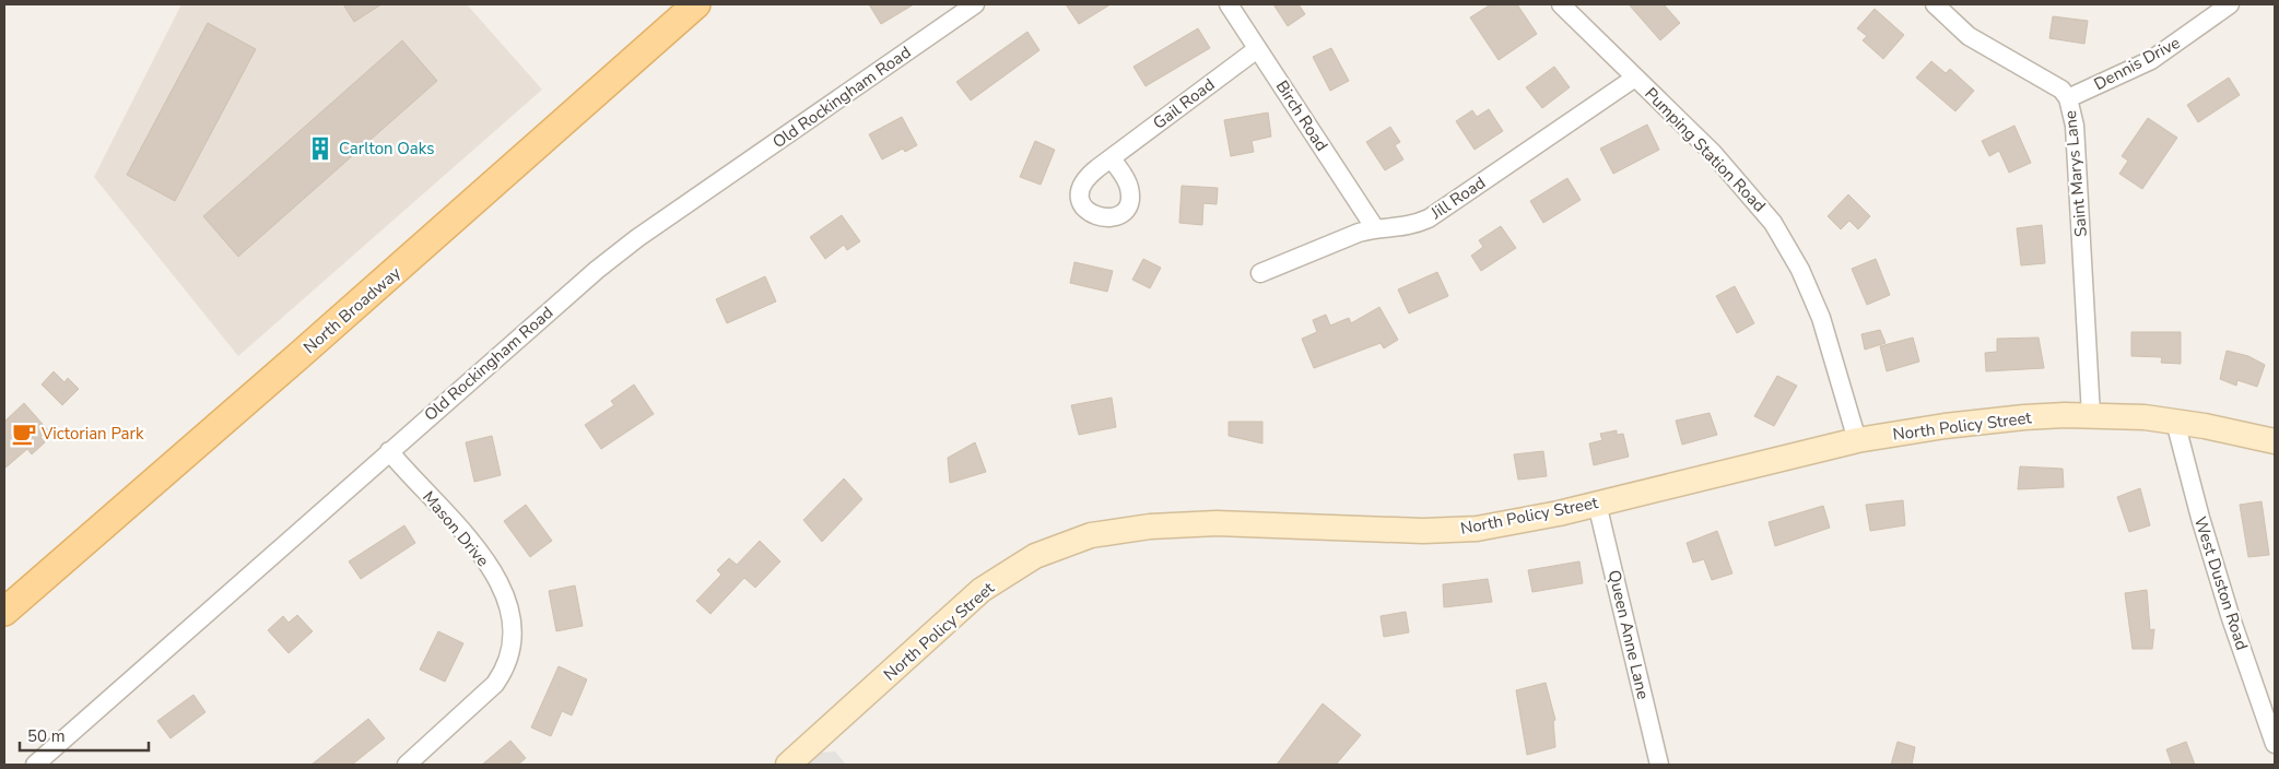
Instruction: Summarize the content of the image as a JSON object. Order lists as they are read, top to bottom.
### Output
{
  "streets": {
    "main road": ["North Broadway"],
    "street": [
      "Dennis Drive",
      "Old Rockingham Road",
      "Gail Road",
      "Birch Road",
      "Pumping Station Road",
      "Saint Marys Lane",
      "Jill Road",
      "North Policy Street",
      "Mason Drive",
      "West Duston Road",
      "Queen Anne Lane"
    ]
  },
  "crossings": [
    ["Dennis Drive", "Saint Marys Lane"],
    ["Old Rockingham Road", "Mason Drive"],
    ["Gail Road", "Birch Road"],
    ["Birch Road", "Jill Road"],
    ["Pumping Station Road", "Jill Road"],
    ["Pumping Station Road", "North Policy Street"],
    ["Saint Marys Lane", "North Policy Street"],
    ["North Policy Street", "West Duston Road"],
    ["North Policy Street", "Queen Anne Lane"]
  ],
  "places": {
    "building": ["Carlton Oaks"],
    "cafe": ["Victorian Park"]
  },
  "scale_bar": "50 m"
}
